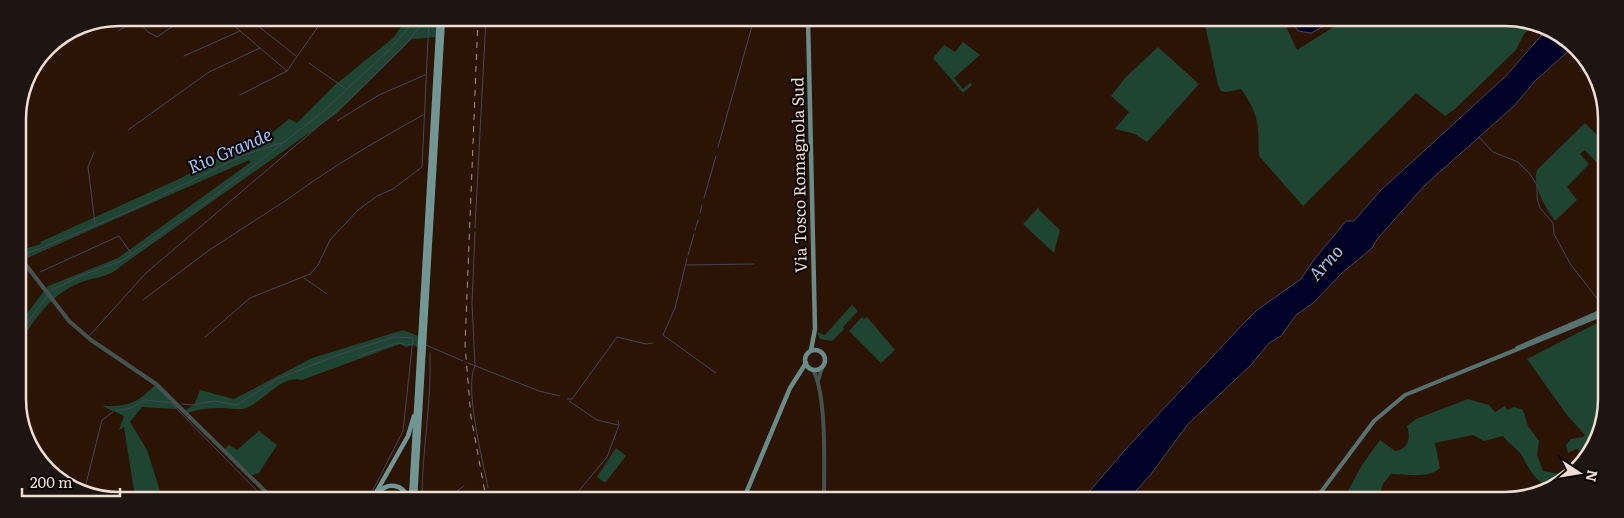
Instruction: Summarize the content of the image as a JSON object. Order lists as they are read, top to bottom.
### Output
{
  "streets": {
    "main road": ["Via Tosco Romagnola Sud"]
  },
  "water": ["Rio Grande", "Arno"],
  "scale_bar": "200 m",
  "north": "right"
}
